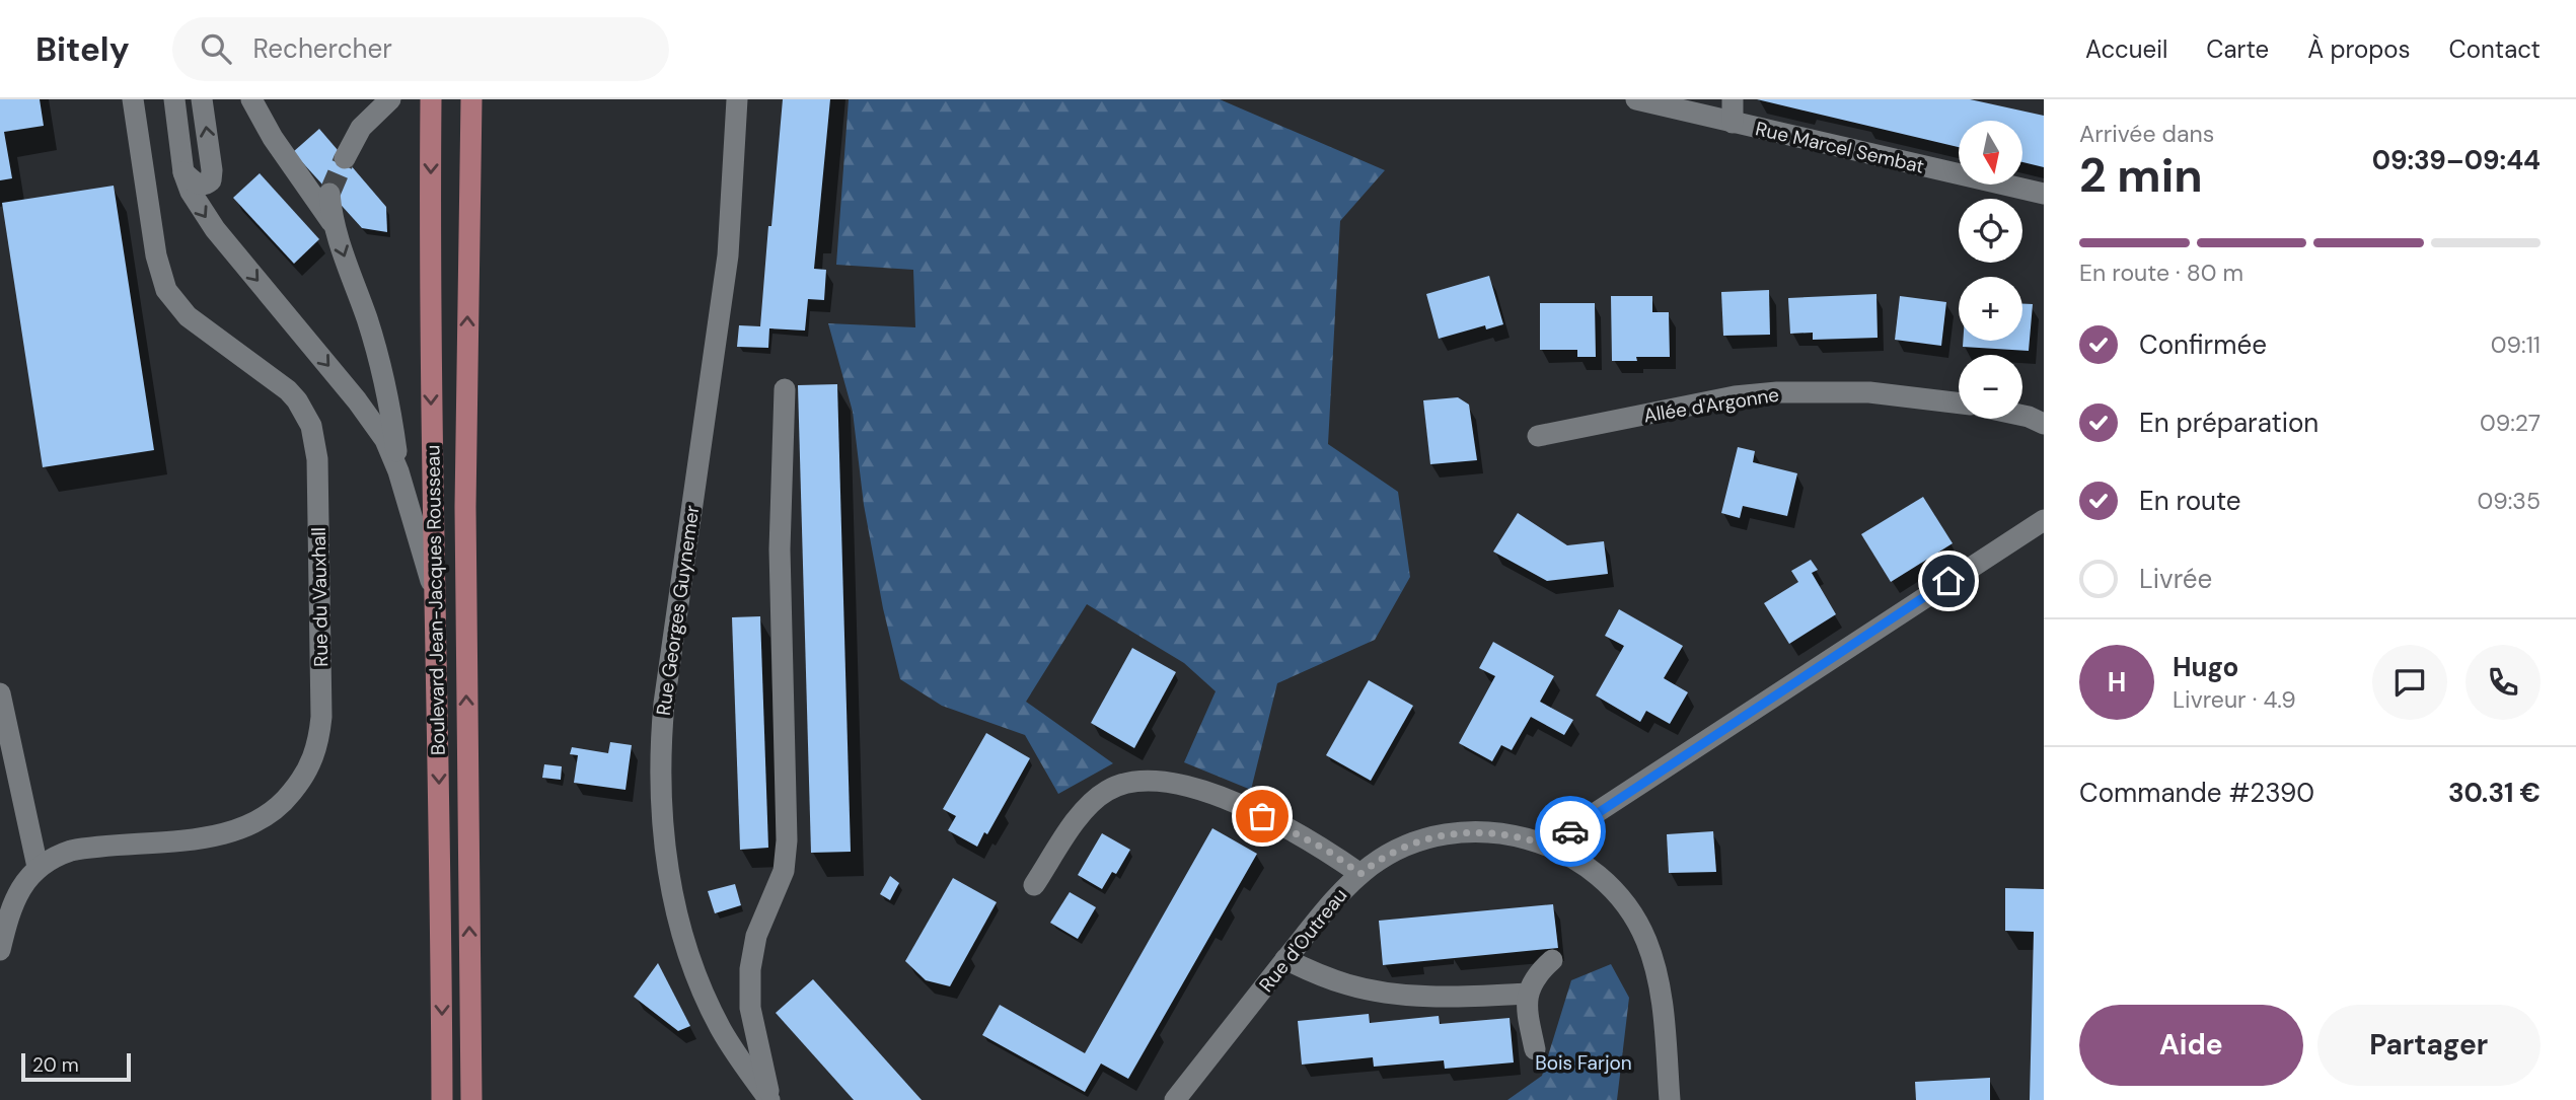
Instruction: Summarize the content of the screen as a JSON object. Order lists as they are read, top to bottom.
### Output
{
  "streets": {
    "main road": ["Boulevard Jean-Jacques Rousseau"],
    "street": [
      "Rue Marcel Sembat",
      "Allée d'Argonne",
      "Rue du Vauxhall",
      "Rue Georges Guynemer",
      "Rue d'Outreau"
    ]
  },
  "parks": ["Bois Farjon"],
  "scale_bar": "20 m",
  "north": "bottom",
  "page": {
    "header": "Bitely",
    "search": "Rechercher",
    "nav": [
      "Accueil",
      "Carte",
      "À propos",
      "Contact"
    ],
    "heading": ["2 min", "Arrivée dans", "09:39–09:44"],
    "panel": [
      "Hugo",
      "Livreur · 4.9",
      "Commande #2390",
      "30.31 €"
    ],
    "map_buttons": ["+", "−"],
    "bar": "En route · 80 m",
    "list": [
      ["Confirmée", "09:11"],
      ["En préparation", "09:27"],
      ["En route", "09:35"],
      "Livrée"
    ],
    "round": "H",
    "buttons": ["Aide", "Partager"],
    "scale": "20 m"
  }
}
